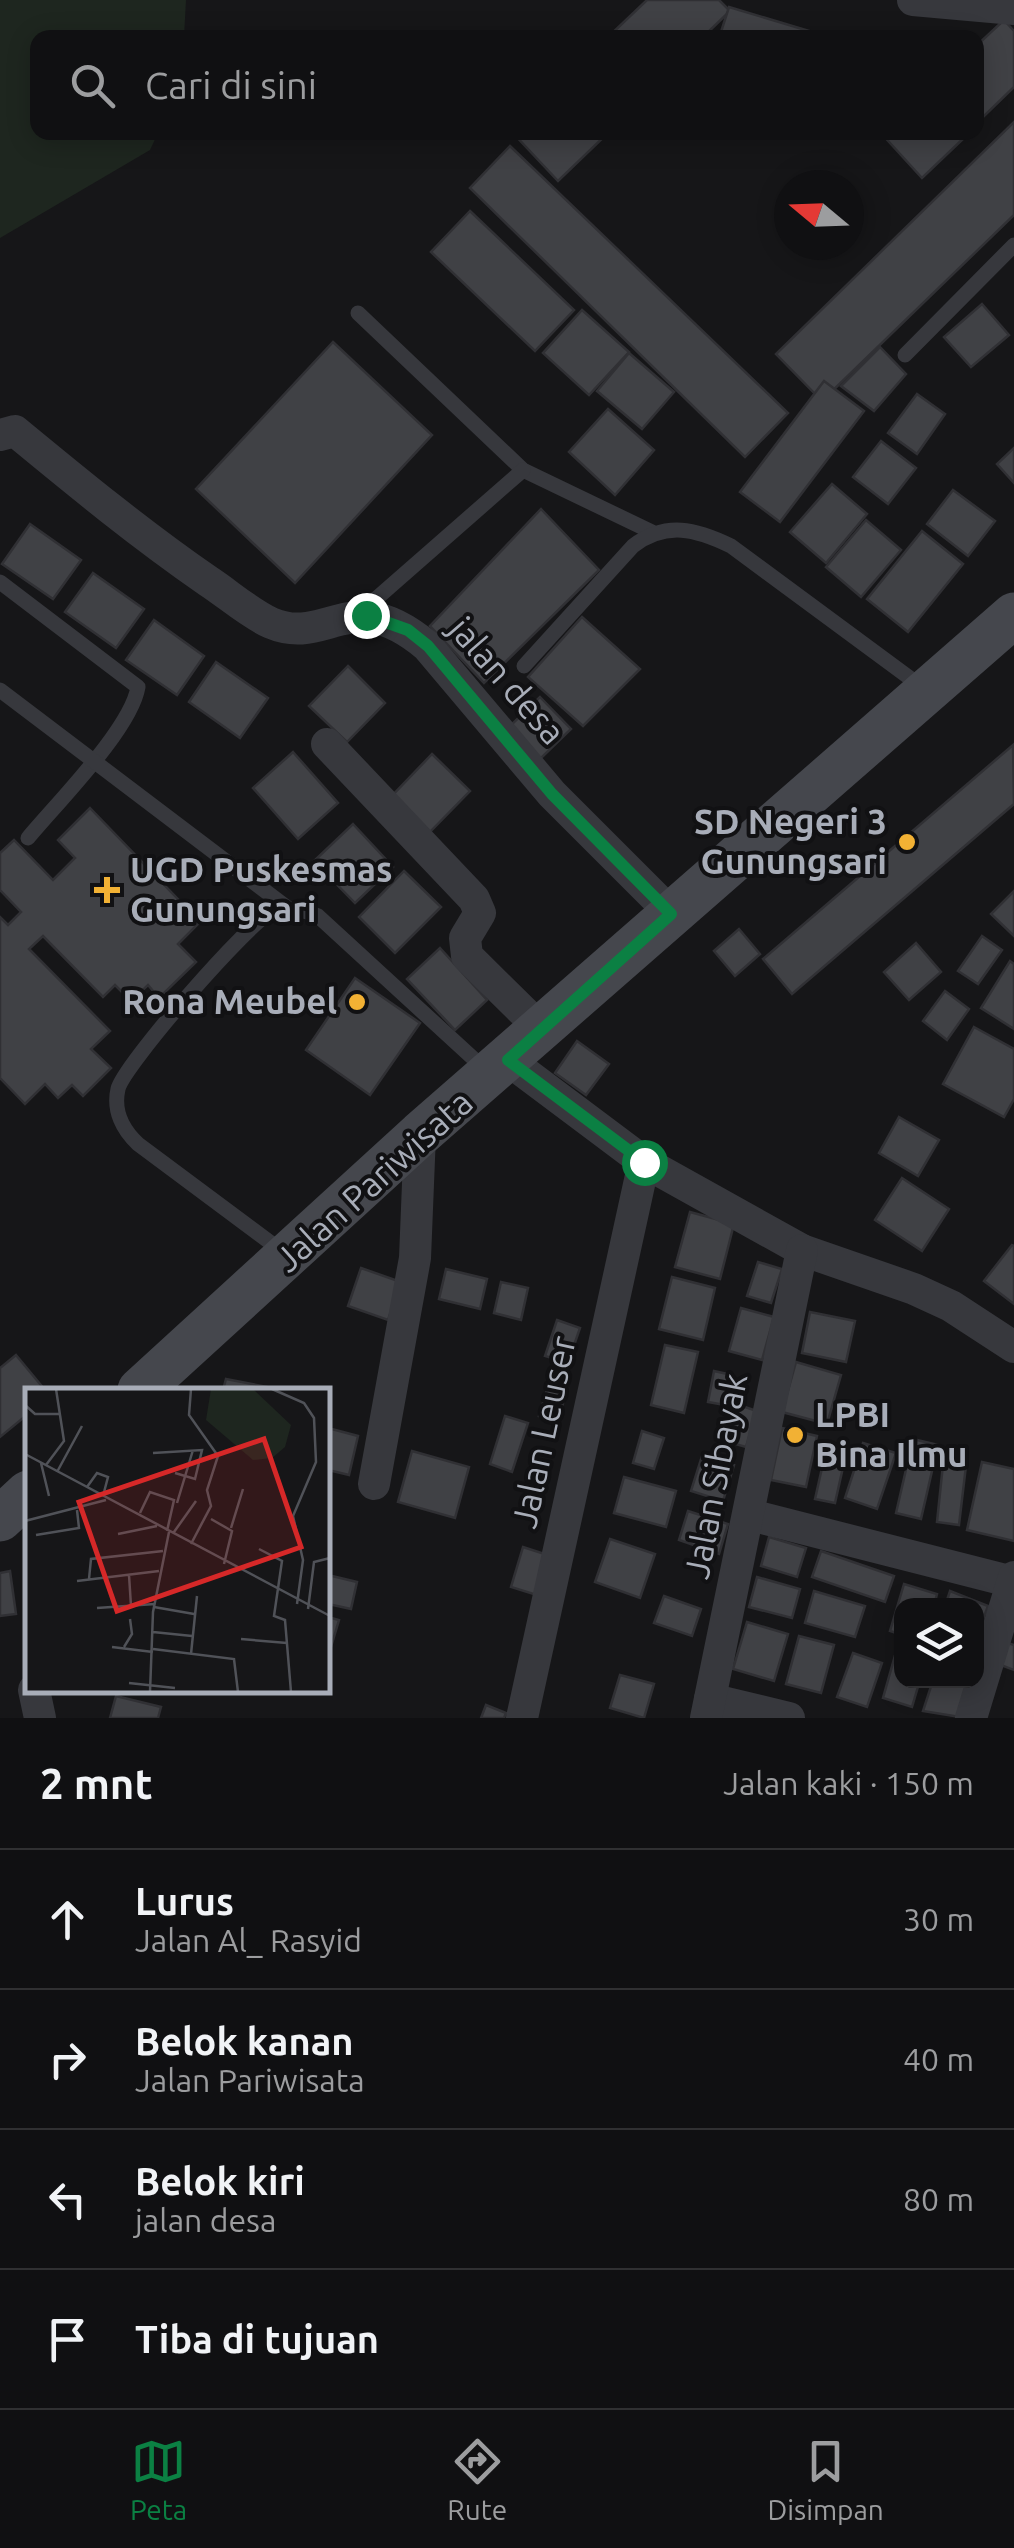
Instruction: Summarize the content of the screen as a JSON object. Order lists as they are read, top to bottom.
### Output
{
  "streets": {
    "main road": ["Jalan Pariwisata"],
    "street": ["jalan desa", "Jalan Leuser", "Jalan Sibayak"]
  },
  "crossings": [
    ["jalan desa", "Jalan Pariwisata"]
  ],
  "places": {
    "other": ["SD Negeri 3 Gunungsari", "Rona Meubel", "LPBI Bina Ilmu"],
    "health": ["UGD Puskesmas Gunungsari"]
  },
  "north": "left",
  "page": {
    "search": "Cari di sini",
    "heading": ["2 mnt", "Jalan kaki · 150 m"],
    "list": [
      ["Lurus", "Jalan Al_ Rasyid", "30 m"],
      ["Belok kanan", "Jalan Pariwisata", "40 m"],
      ["Belok kiri", "jalan desa", "80 m"],
      "Tiba di tujuan"
    ],
    "nav": ["Peta", "Rute", "Disimpan"]
  }
}
